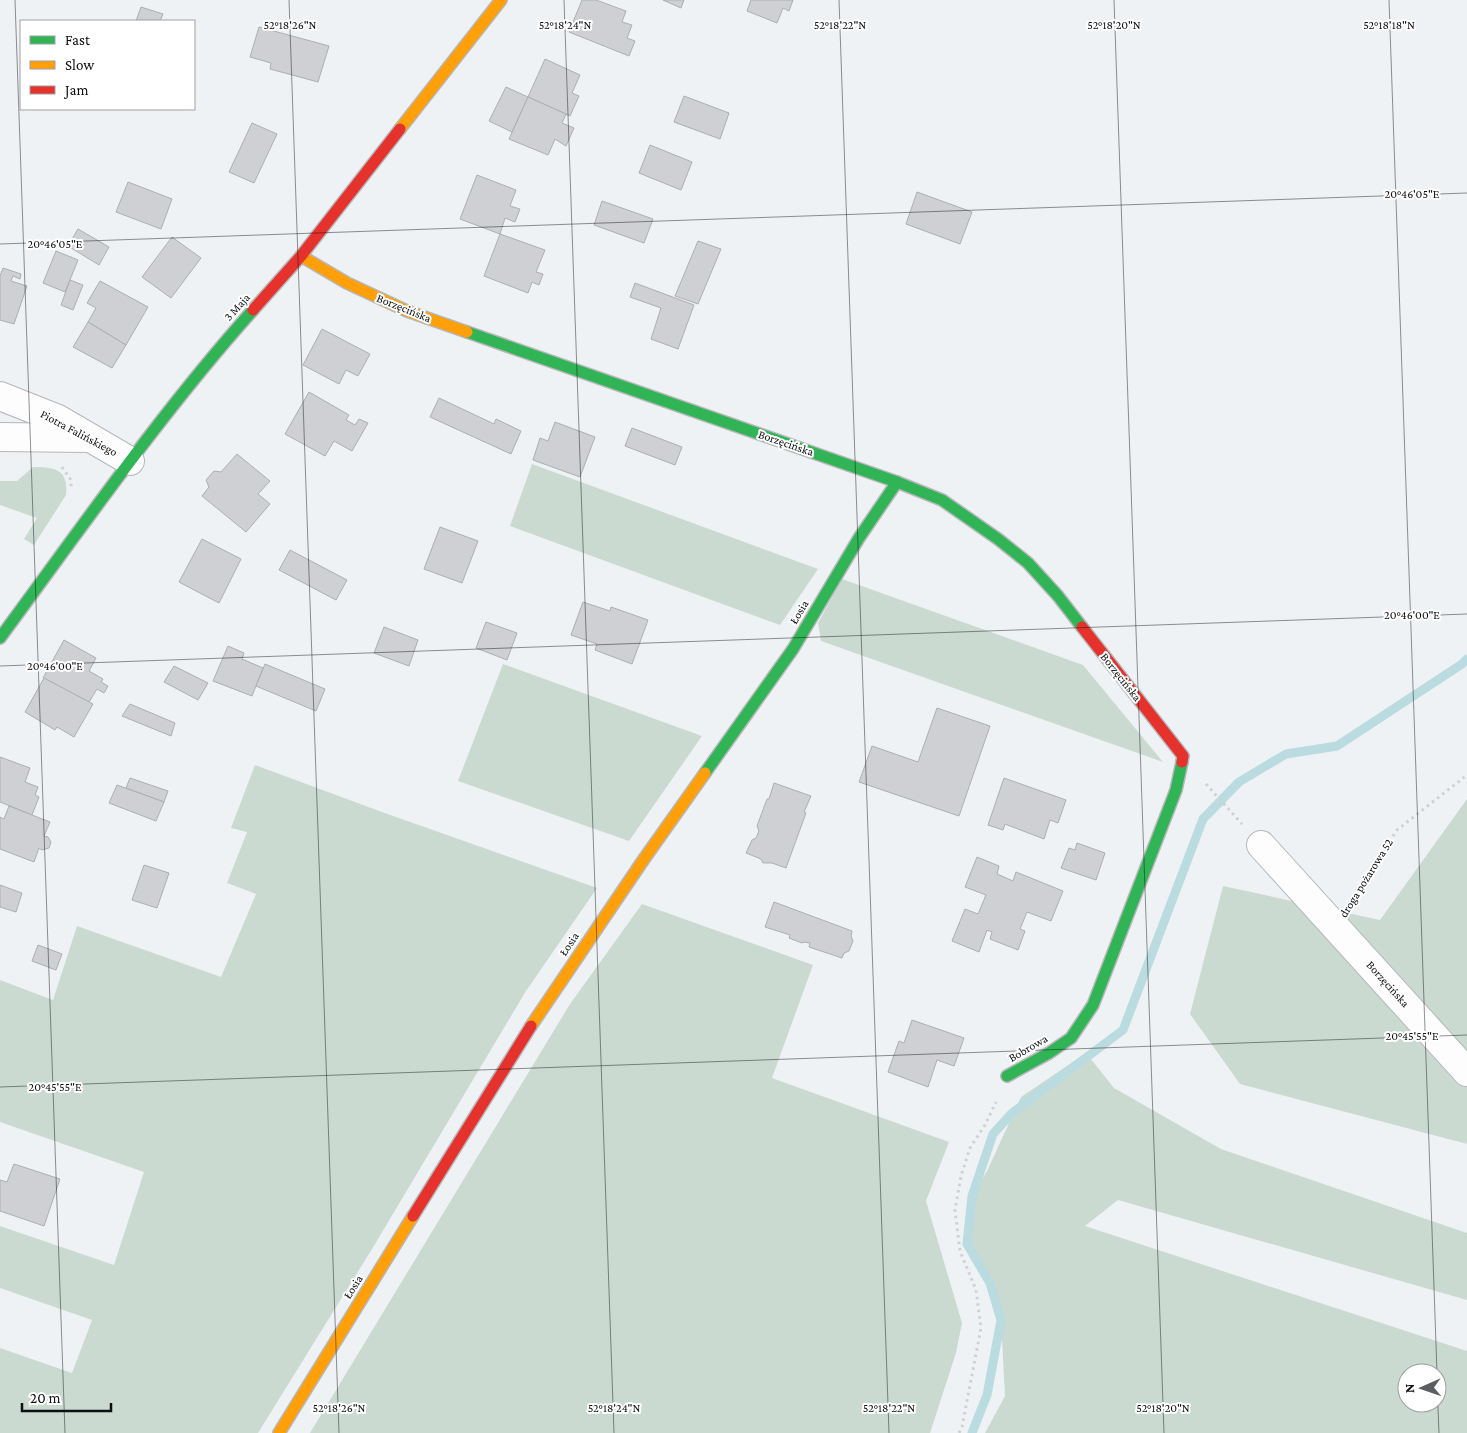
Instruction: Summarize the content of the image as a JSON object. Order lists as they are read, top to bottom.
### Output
{
  "streets": {
    "street": [
      "3 Maja",
      "Borzęcińska",
      "Piotra Falińskiego",
      "Łosia",
      "Bobrowa"
    ],
    "path": ["droga pożarowa 52"]
  },
  "crossings": [
    ["3 Maja", "Borzęcińska"],
    ["3 Maja", "Piotra Falińskiego"],
    ["Borzęcińska", "Łosia"],
    ["Borzęcińska", "droga pożarowa 52"],
    ["Borzęcińska", "Bobrowa"]
  ],
  "legend": ["Fast", "Slow", "Jam"],
  "scale_bar": "20 m",
  "north": "left",
  "coordinates": [
    "52°18'26\"N",
    "52°18'24\"N",
    "52°18'22\"N",
    "52°18'20\"N",
    "52°18'18\"N",
    "20°46'05\"E",
    "20°46'00\"E",
    "20°45'55\"E"
  ]
}
